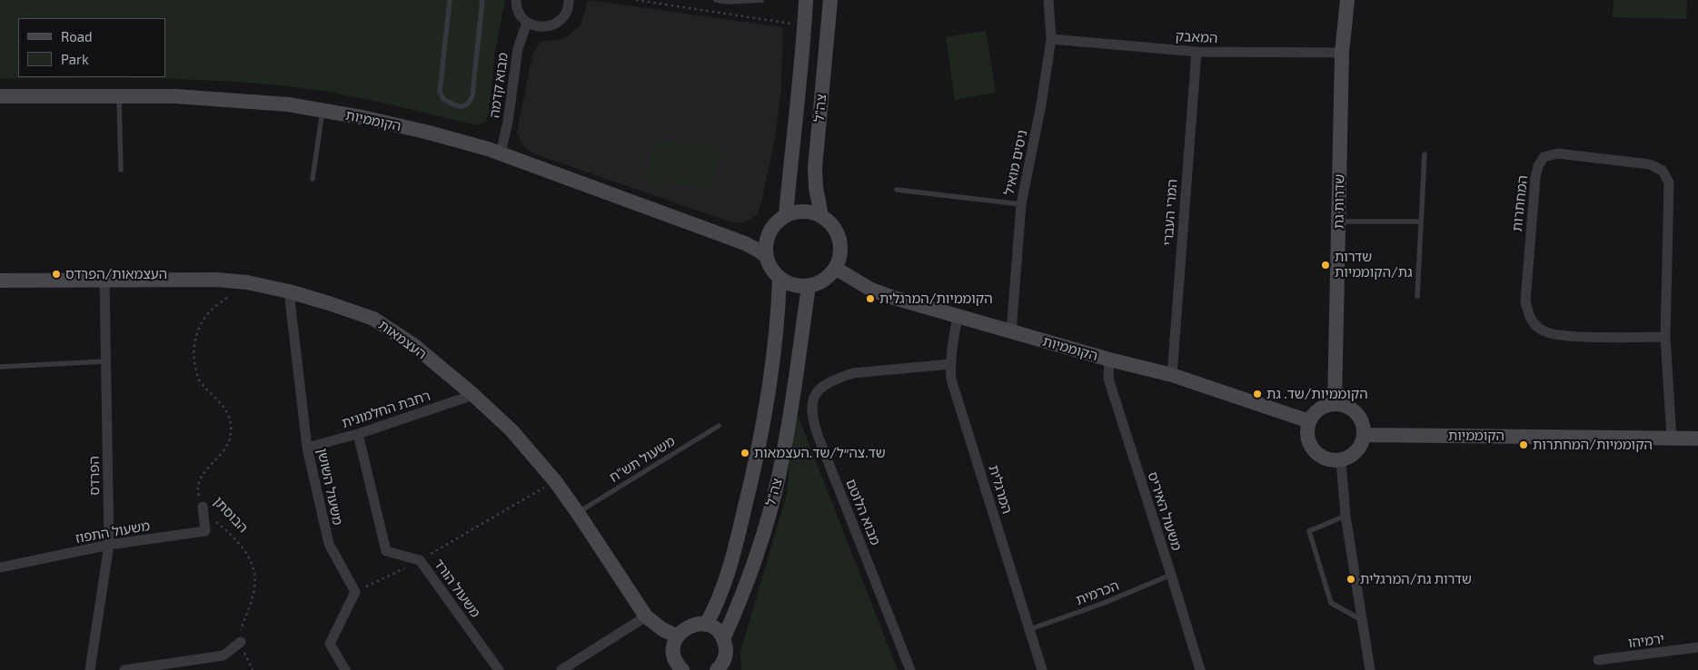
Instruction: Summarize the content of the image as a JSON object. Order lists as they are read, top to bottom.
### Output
{
  "streets": {
    "street": [
      "המאבק",
      "מבוא קדמה",
      "צה\"ל",
      "הקוממיות",
      "ניסים מואיל",
      "שדרות גת",
      "המחתרות",
      "המרי העברי",
      "העצמאות",
      "רחבת החלמונית",
      "הפרדס",
      "משעול השושן",
      "המרגלית",
      "משעול האיריס",
      "מבוא הלוטם",
      "משעול התפוז",
      "משעול הורד",
      "ירמיהו"
    ],
    "lane": ["משעול תש\"ח", "הכרמית"],
    "path": ["הבוסתן"]
  },
  "crossings": [
    ["המאבק", "ניסים מואיל"],
    ["המאבק", "שדרות גת"],
    ["המאבק", "המרי העברי"],
    ["מבוא קדמה", "הקוממיות"],
    ["צה\"ל", "הקוממיות"],
    ["הקוממיות", "ניסים מואיל"],
    ["הקוממיות", "שדרות גת"],
    ["הקוממיות", "המחתרות"],
    ["הקוממיות", "המרי העברי"],
    ["הקוממיות", "המרגלית"],
    ["הקוממיות", "משעול האיריס"],
    ["העצמאות", "רחבת החלמונית"],
    ["העצמאות", "משעול תש\"ח"],
    ["העצמאות", "הפרדס"],
    ["העצמאות", "משעול השושן"],
    ["העצמאות", "הבוסתן"],
    ["רחבת החלמונית", "משעול השושן"],
    ["רחבת החלמונית", "משעול הורד"],
    ["הפרדס", "משעול התפוז"],
    ["המרגלית", "מבוא הלוטם"],
    ["המרגלית", "הכרמית"],
    ["משעול האיריס", "הכרמית"],
    ["הבוסתן", "משעול התפוז"]
  ],
  "places": [
    "שדרות גת/הקוממיות",
    "העצמאות/הפרדס",
    "הקוממיות/המרגלית",
    "הקוממיות/שד. גת",
    "הקוממיות/המחתרות",
    "שד.צה״ל/שד.העצמאות",
    "שדרות גת/המרגלית"
  ],
  "legend": ["Road", "Park"]
}
